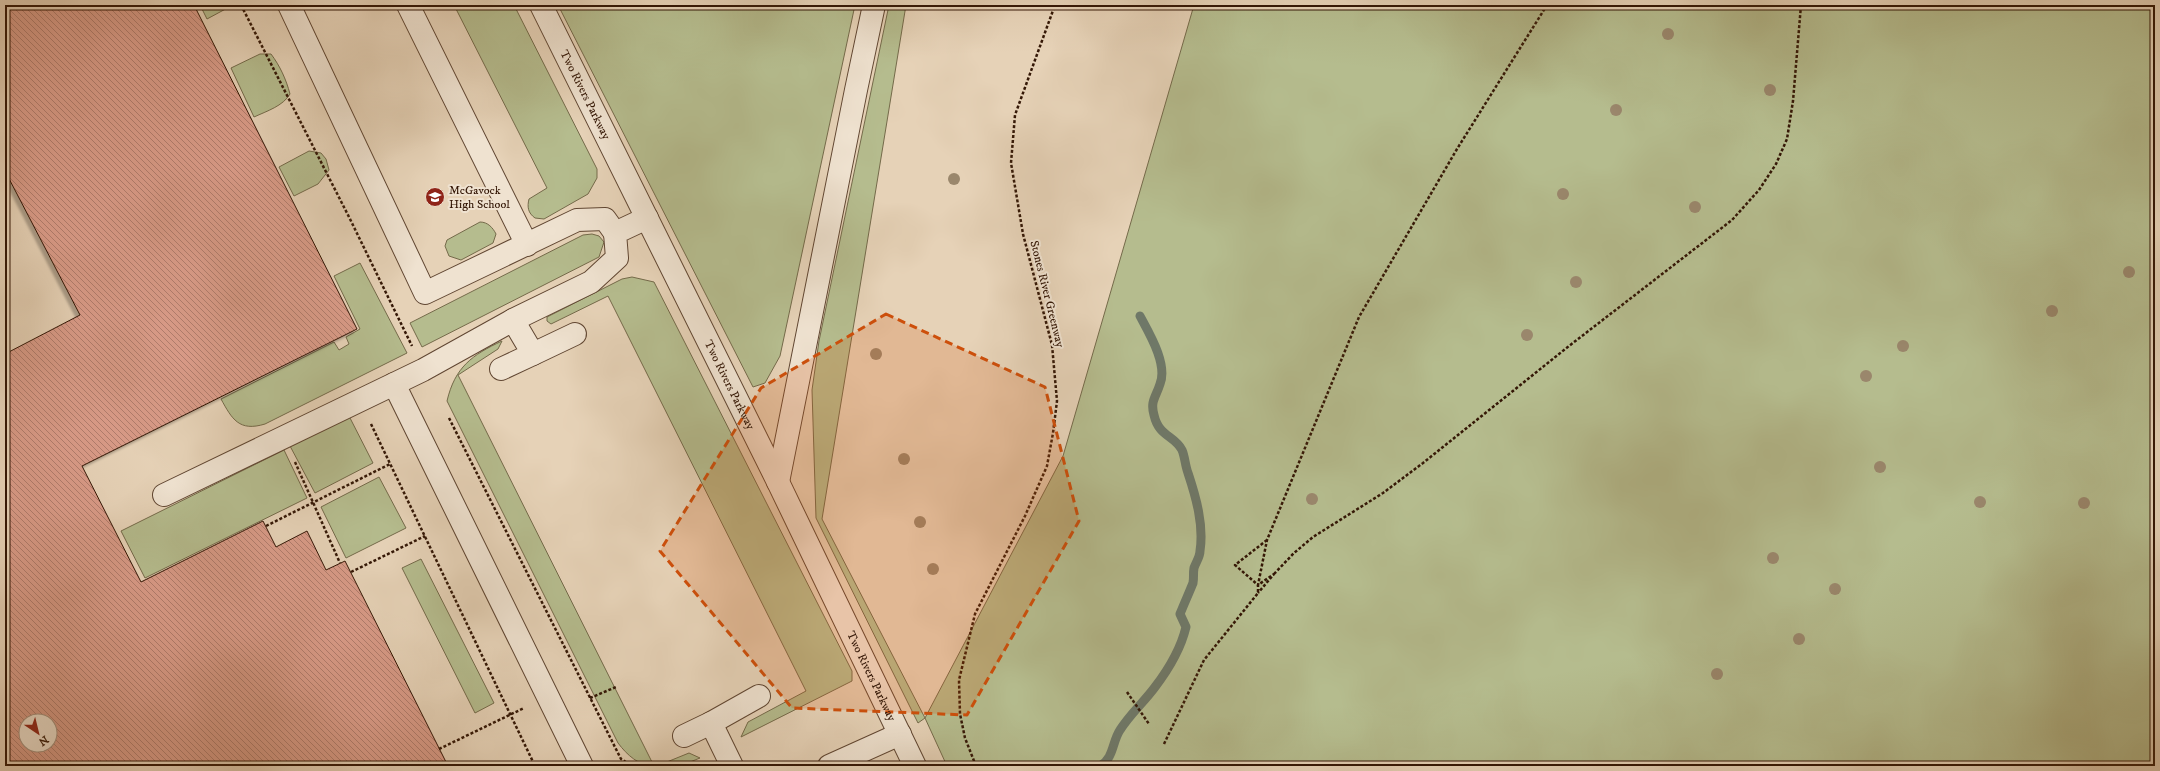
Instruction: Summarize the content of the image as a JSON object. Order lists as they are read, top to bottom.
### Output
{
  "streets": {
    "lane": ["Two Rivers Parkway"],
    "path": ["Stones River Greenway"]
  },
  "places": {
    "school or university": ["McGavock High School"]
  },
  "north": "bottom right"
}
